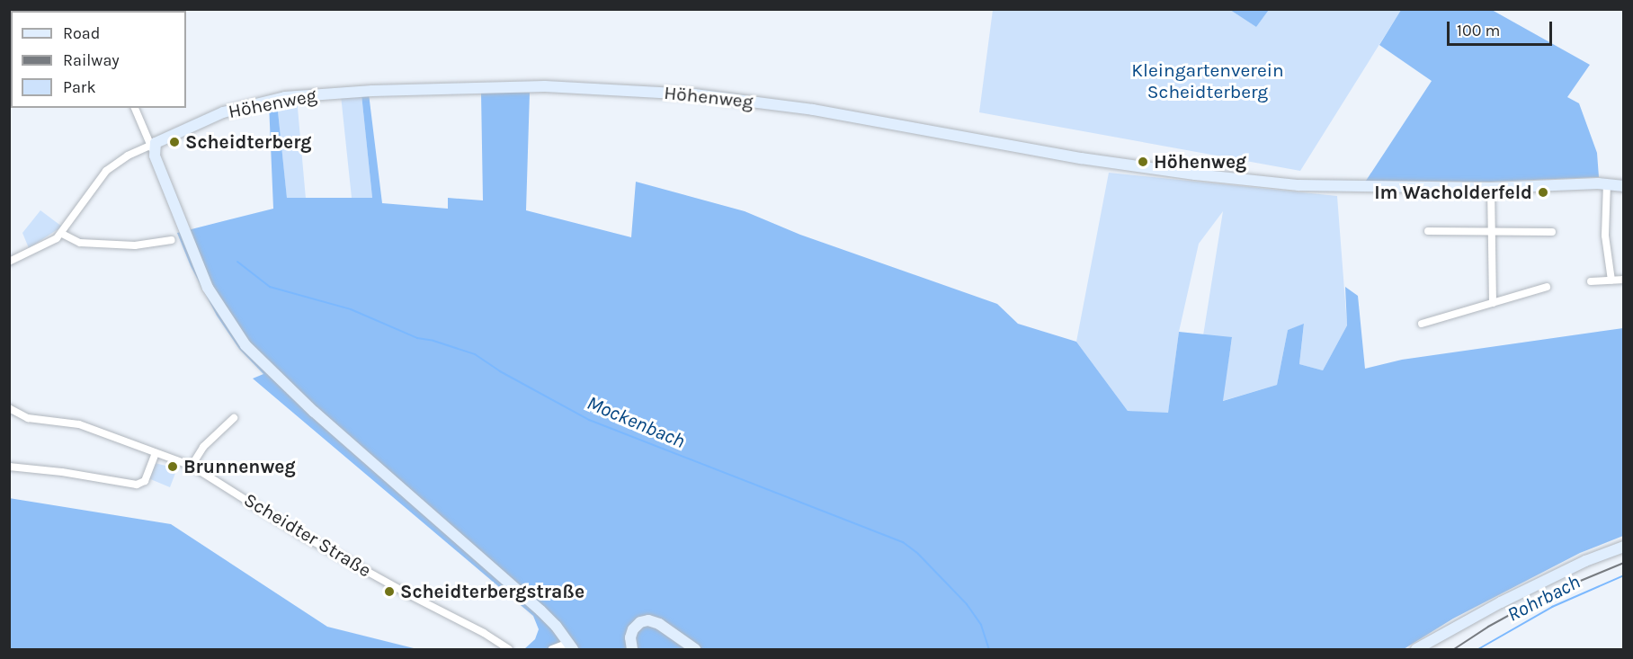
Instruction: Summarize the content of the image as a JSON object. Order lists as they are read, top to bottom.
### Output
{
  "streets": {
    "street": ["Höhenweg", "Scheidter Straße"]
  },
  "water": ["Mockenbach", "Rohrbach"],
  "parks": ["Kleingartenverein Scheidterberg"],
  "places": [
    "Scheidterberg",
    "Höhenweg",
    "Im Wacholderfeld",
    "Brunnenweg",
    "Scheidterbergstraße"
  ],
  "legend": ["Road", "Railway", "Park"],
  "scale_bar": "100 m"
}
